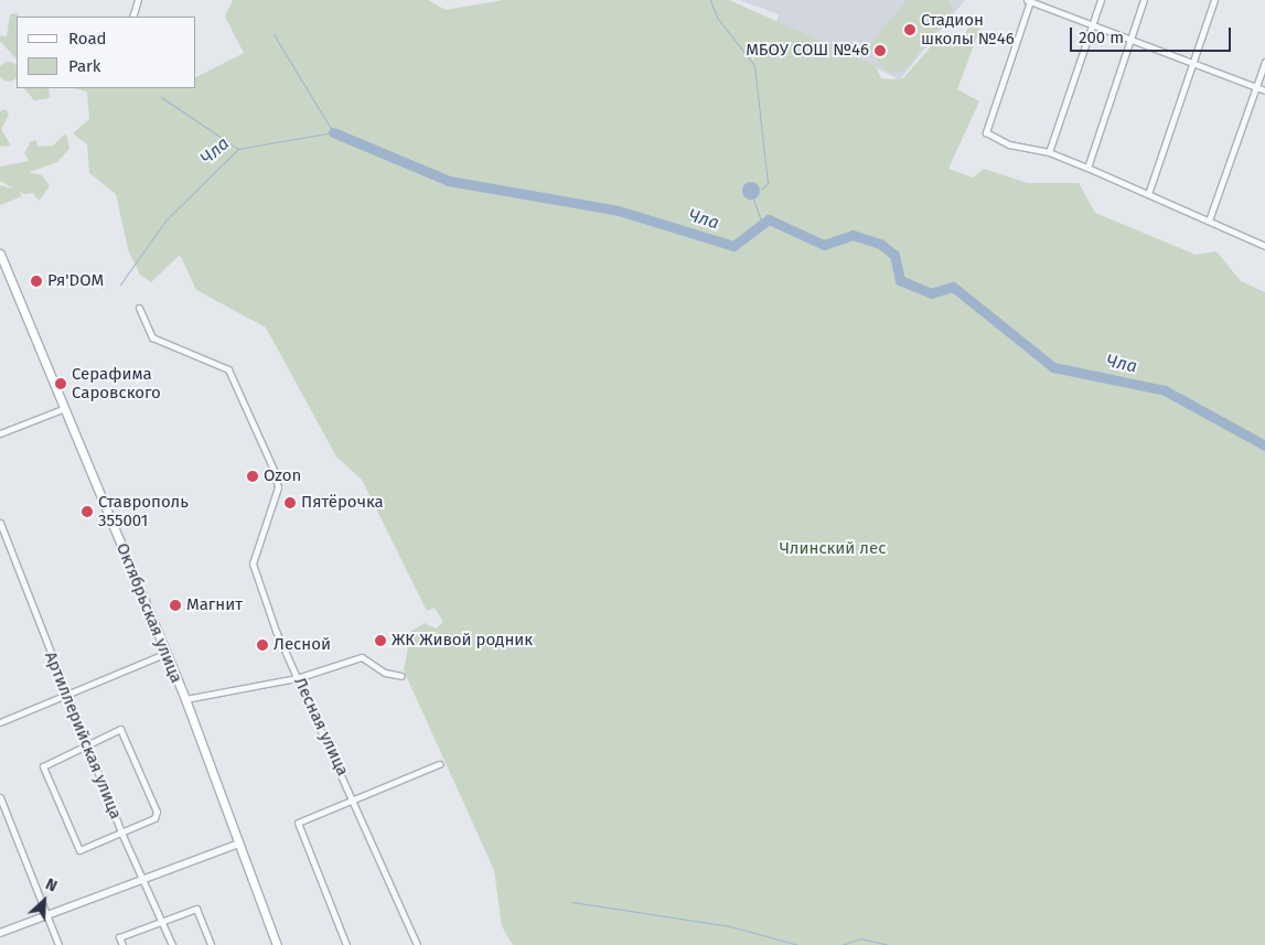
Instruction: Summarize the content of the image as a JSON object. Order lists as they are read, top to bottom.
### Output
{
  "streets": {
    "main road": ["Октябрьская улица"],
    "street": ["Лесная улица", "Артиллерийская улица"]
  },
  "water": ["Чла"],
  "parks": ["Члинский лес"],
  "places": [
    "Стадион школы №46",
    "МБОУ СОШ №46",
    "Ря'DOM",
    "Серафима Саровского",
    "Ozon",
    "Пятёрочка",
    "Ставрополь 355001",
    "Магнит",
    "ЖК Живой родник",
    "Лесной"
  ],
  "legend": ["Road", "Park"],
  "scale_bar": "200 m",
  "north": "top right"
}
